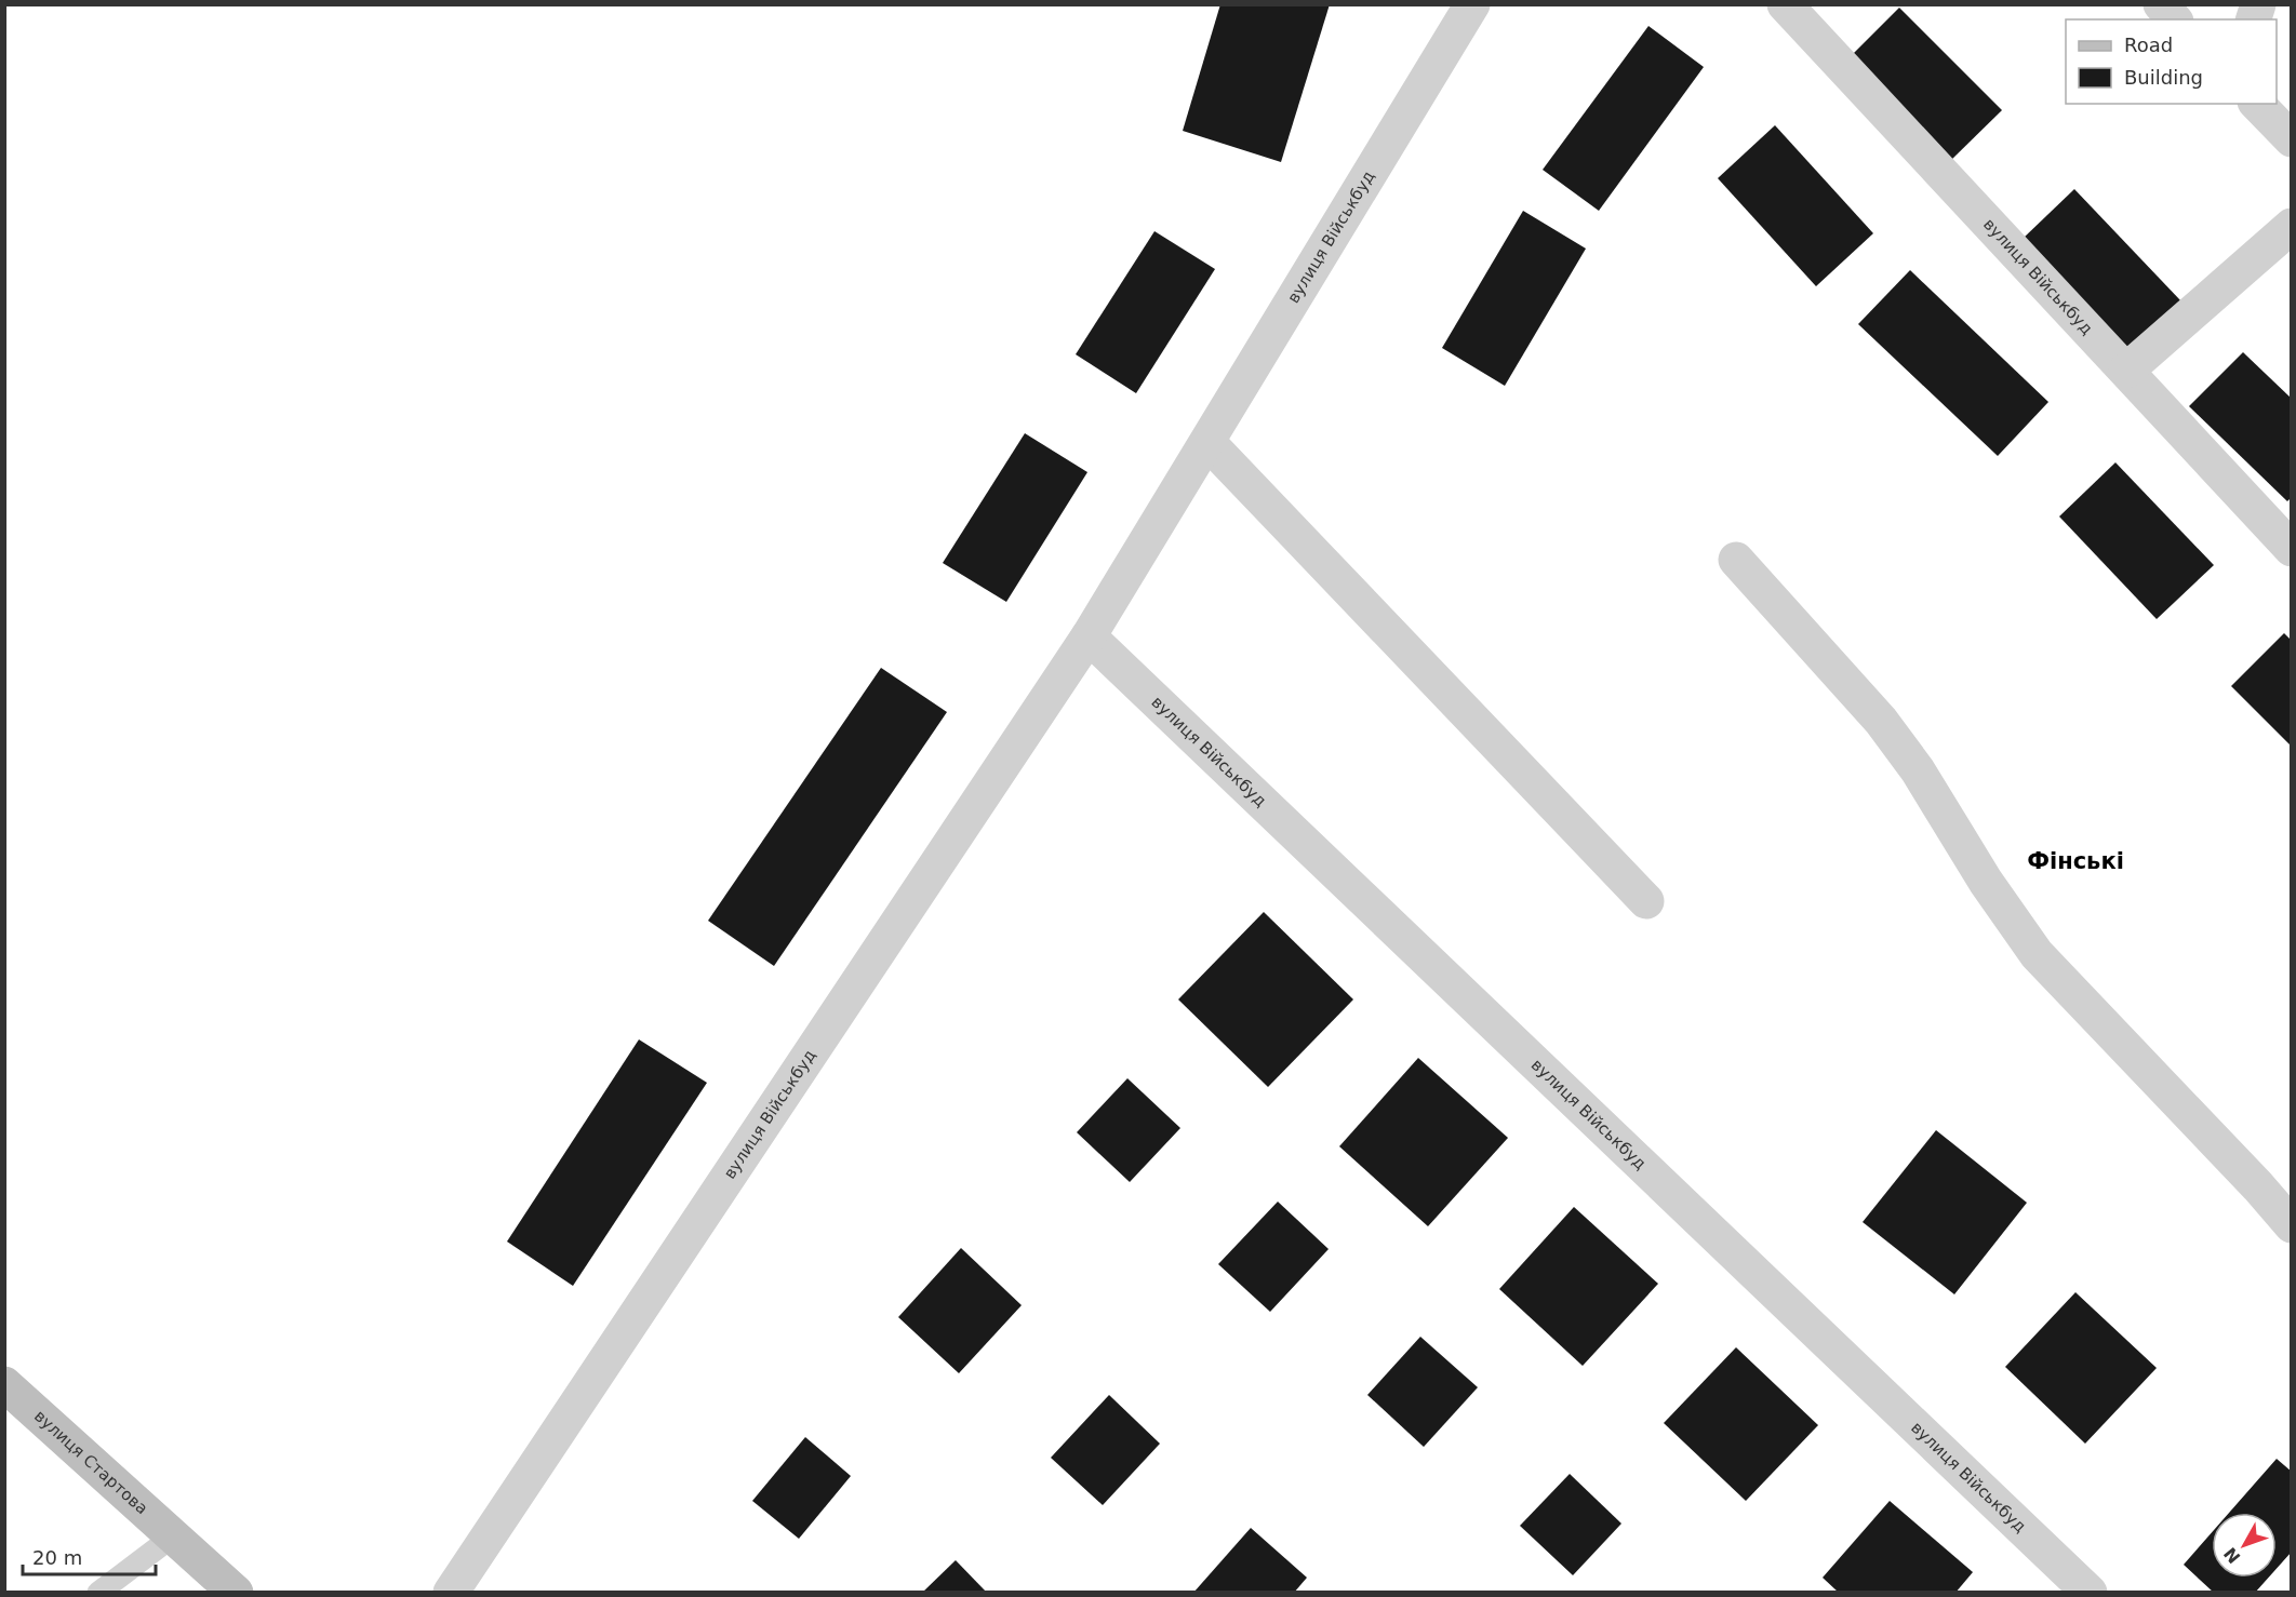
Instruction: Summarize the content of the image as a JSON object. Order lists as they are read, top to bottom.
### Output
{
  "streets": {
    "main road": ["вулиця Стартова"],
    "street": ["вулиця Військбуд"]
  },
  "districts": ["Фінські"],
  "legend": ["Road", "Building"],
  "scale_bar": "20 m",
  "north": "bottom left"
}
